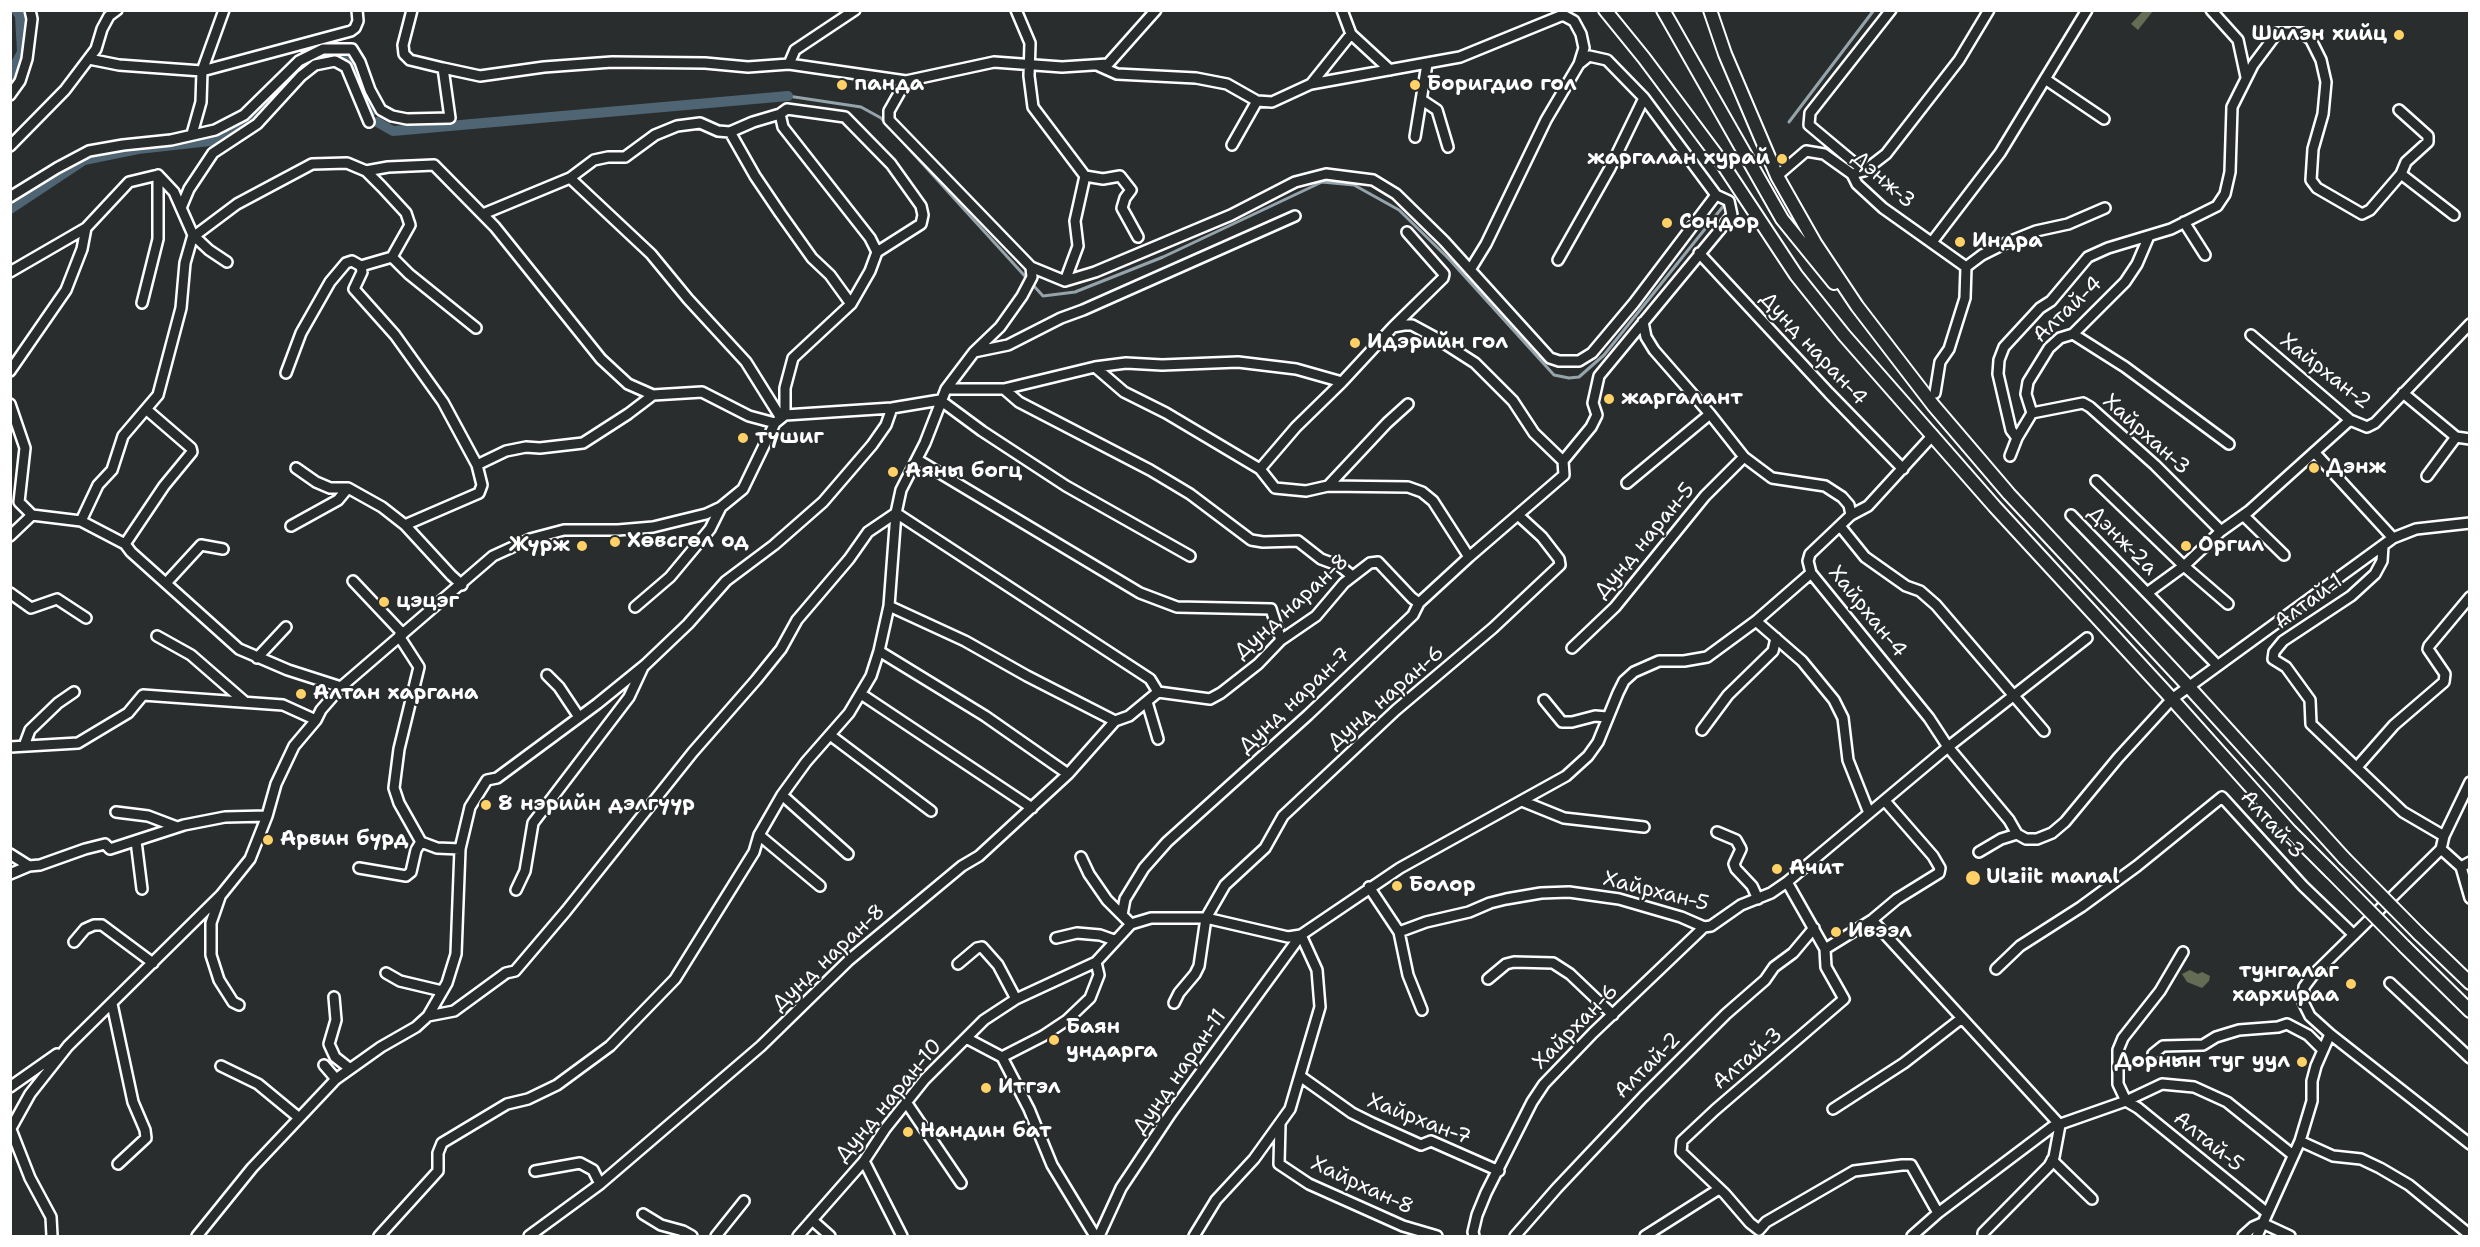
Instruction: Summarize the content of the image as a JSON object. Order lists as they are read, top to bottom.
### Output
{
  "streets": {
    "street": [
      "Дэнж-3",
      "Алтай-4",
      "Дунд наран-4",
      "Хайрхан-2",
      "Хайрхан-3",
      "Дунд наран-5",
      "Дэнж-2а",
      "Алтай-1",
      "Дунд наран-8",
      "Хайрхан-4",
      "Дунд наран-6",
      "Дунд наран-7",
      "Алтай-3",
      "Хайрхан-5",
      "Хайрхан-6",
      "Алтай-2",
      "Дунд наран-11",
      "Дунд наран-10",
      "Хайрхан-7",
      "Алтай-5",
      "Хайрхан-8"
    ]
  },
  "crossings": [
    ["Алтай-4", "Хайрхан-3"],
    ["Дунд наран-8", "Дунд наран-7"],
    ["Дунд наран-6", "Дунд наран-7"],
    ["Дунд наран-6", "Дунд наран-11"],
    ["Хайрхан-5", "Хайрхан-6"],
    ["Хайрхан-6", "Хайрхан-7"]
  ],
  "places": [
    "Шилэн хийц",
    "панда",
    "Боригдио гол",
    "жаргалан хурай",
    "Сондор",
    "Индра",
    "Идэрийн гол",
    "жаргалант",
    "түшиг",
    "Дэнж",
    "Аяны богц",
    "Хөвсгөл од",
    "Жүрж",
    "Оргил",
    "цэцэг",
    "Алтан харгана",
    "8 нэрийн дэлгүүр",
    "Арвин бүрд",
    "Ачит",
    "Ulziit manal",
    "Болор",
    "Ивээл",
    "тунгалаг хархираа",
    "Баян ундарга",
    "Дорнын туг уул",
    "Итгэл",
    "Нандин бат"
  ]
}
